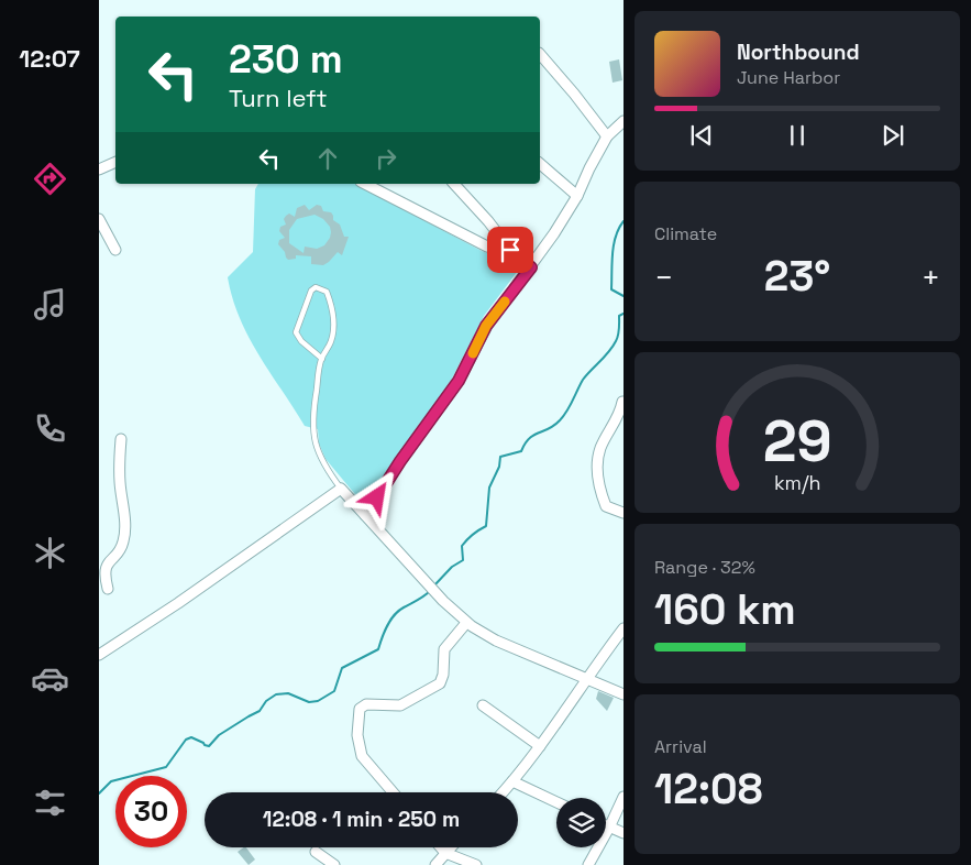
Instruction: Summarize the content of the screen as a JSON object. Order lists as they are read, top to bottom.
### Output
{
  "page": {
    "tabs": "12:07",
    "turn": ["230 m", "Turn left"],
    "song": ["Northbound", "June Harbor"],
    "tile": [
      "Climate",
      ["Range · 32%", "160 km"],
      ["Arrival", "12:08"]
    ],
    "heat": ["−", "23°", "+"],
    "limit": "30",
    "trip": "12:08 · 1 min · 250 m",
    "gauge": ["29", "km/h"]
  }
}
